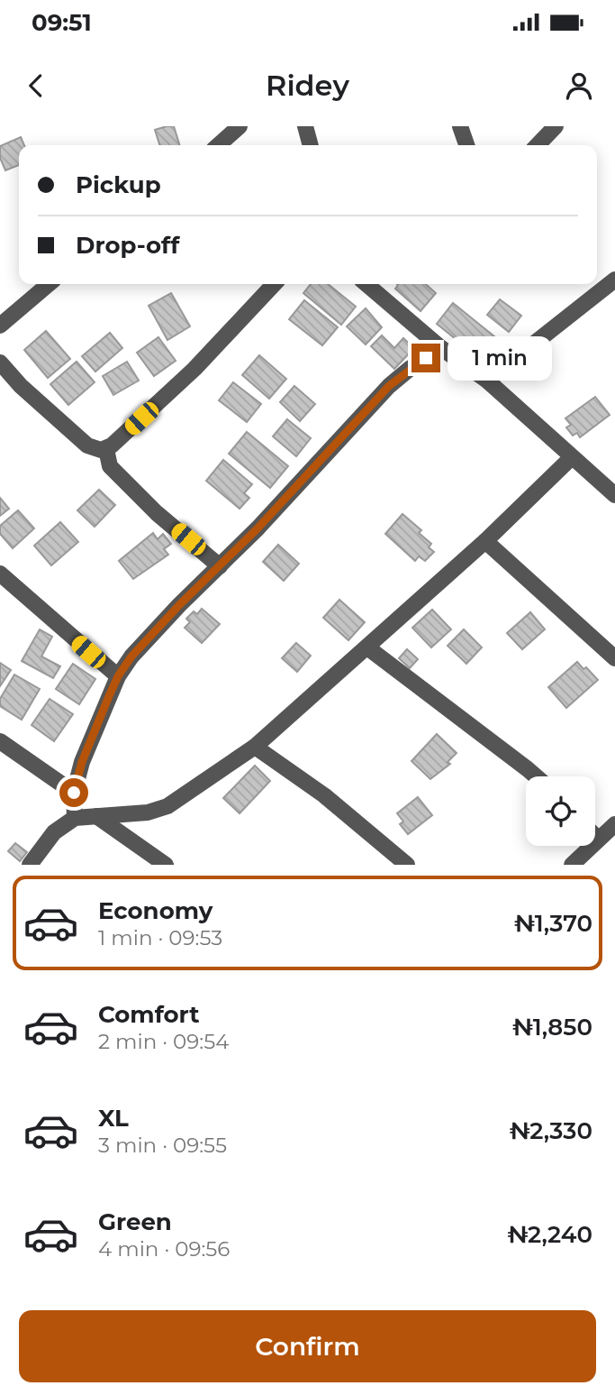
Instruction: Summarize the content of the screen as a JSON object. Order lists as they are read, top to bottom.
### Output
{
  "page": {
    "status": "09:51",
    "header": "Ridey",
    "banner": ["Pickup", "Drop-off"],
    "bubble": "1 min",
    "list": [
      {
        "name": "Economy",
        "note": "1 min · 09:53",
        "value": "₦1,370"
      },
      {
        "name": "Comfort",
        "note": "2 min · 09:54",
        "value": "₦1,850"
      },
      {
        "name": "XL",
        "note": "3 min · 09:55",
        "value": "₦2,330"
      },
      {
        "name": "Green",
        "note": "4 min · 09:56",
        "value": "₦2,240"
      }
    ],
    "buttons": "Confirm"
  }
}
